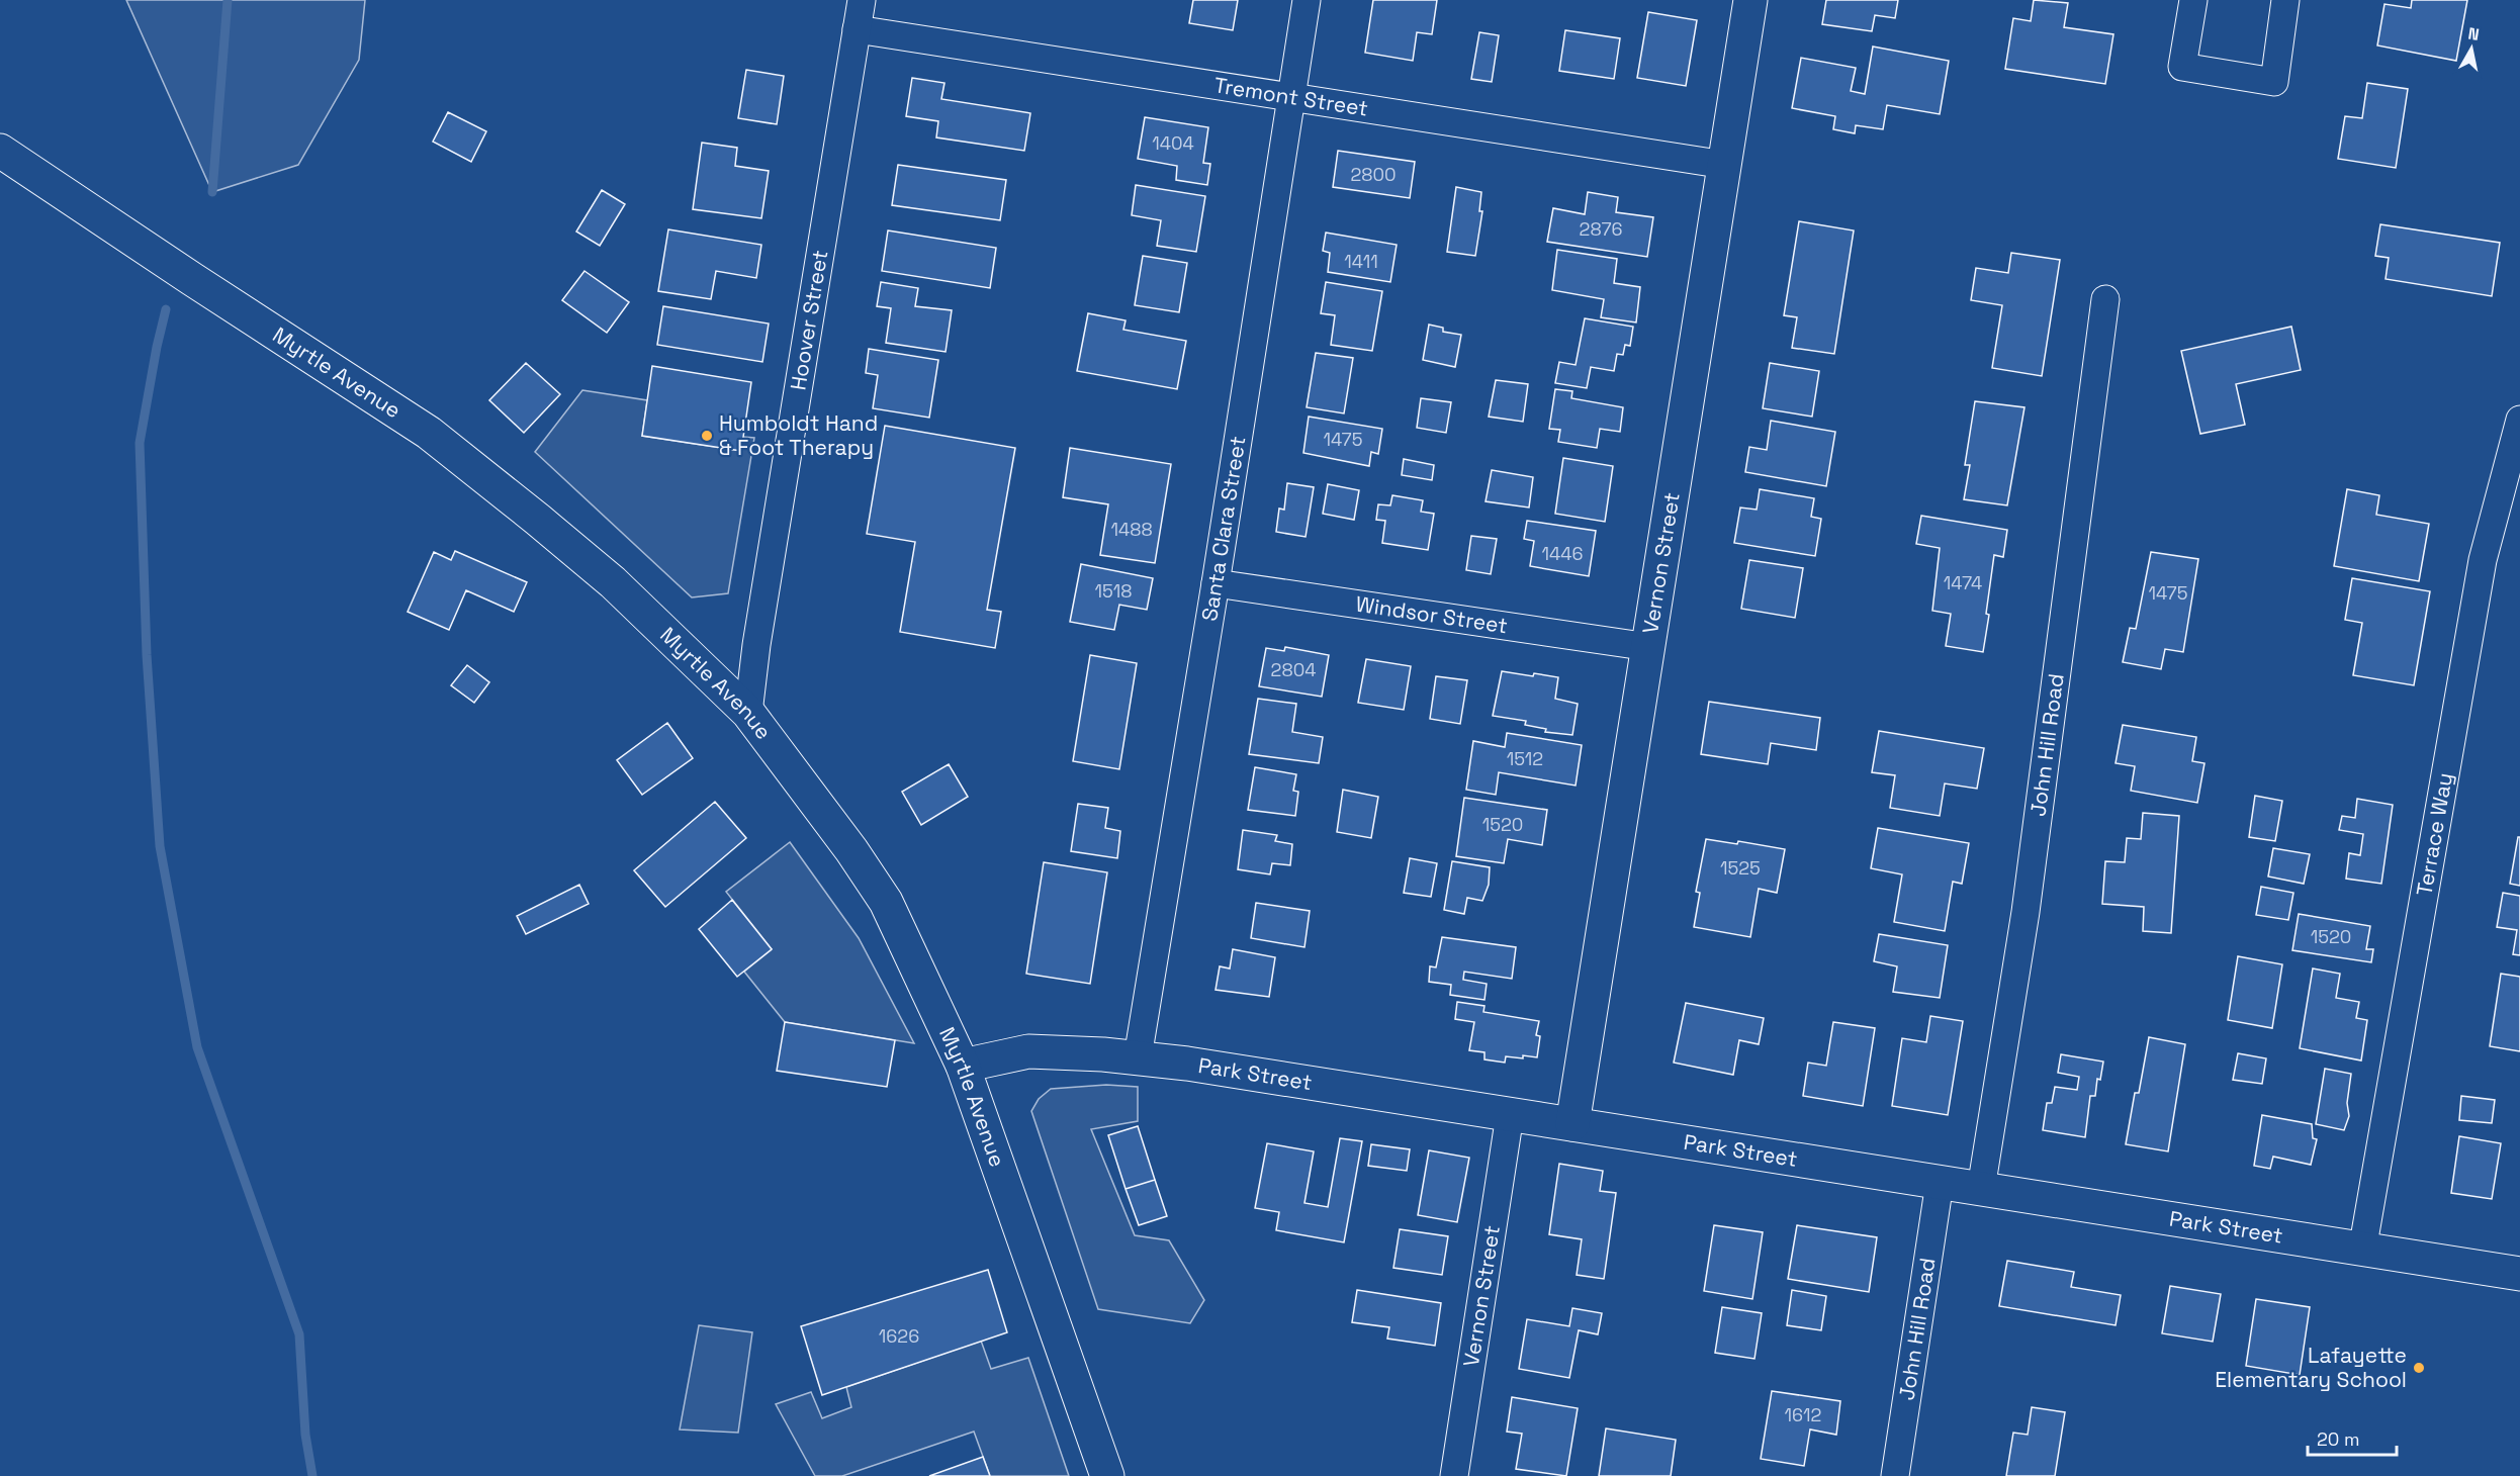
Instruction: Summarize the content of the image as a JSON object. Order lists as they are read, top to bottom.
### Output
{
  "streets": {
    "street": [
      "Tremont Street",
      "Hoover Street",
      "Myrtle Avenue",
      "Santa Clara Street",
      "Vernon Street",
      "Windsor Street",
      "John Hill Road",
      "Terrace Way",
      "Park Street"
    ]
  },
  "crossings": [
    ["Tremont Street", "Hoover Street"],
    ["Tremont Street", "Santa Clara Street"],
    ["Tremont Street", "Vernon Street"],
    ["Hoover Street", "Myrtle Avenue"],
    ["Myrtle Avenue", "Park Street"],
    ["Santa Clara Street", "Windsor Street"],
    ["Santa Clara Street", "Park Street"],
    ["Vernon Street", "Windsor Street"],
    ["Vernon Street", "Park Street"],
    ["John Hill Road", "Park Street"],
    ["Terrace Way", "Park Street"]
  ],
  "places": ["Humboldt Hand & Foot Therapy", "Lafayette Elementary School"],
  "house_numbers": [
    "1404",
    "2800",
    "2876",
    "1411",
    "1475",
    "1488",
    "1446",
    "1474",
    "1518",
    "1475",
    "2804",
    "1512",
    "1520",
    "1525",
    "1520",
    "1626",
    "1612"
  ],
  "scale_bar": "20 m",
  "north": "top"
}
